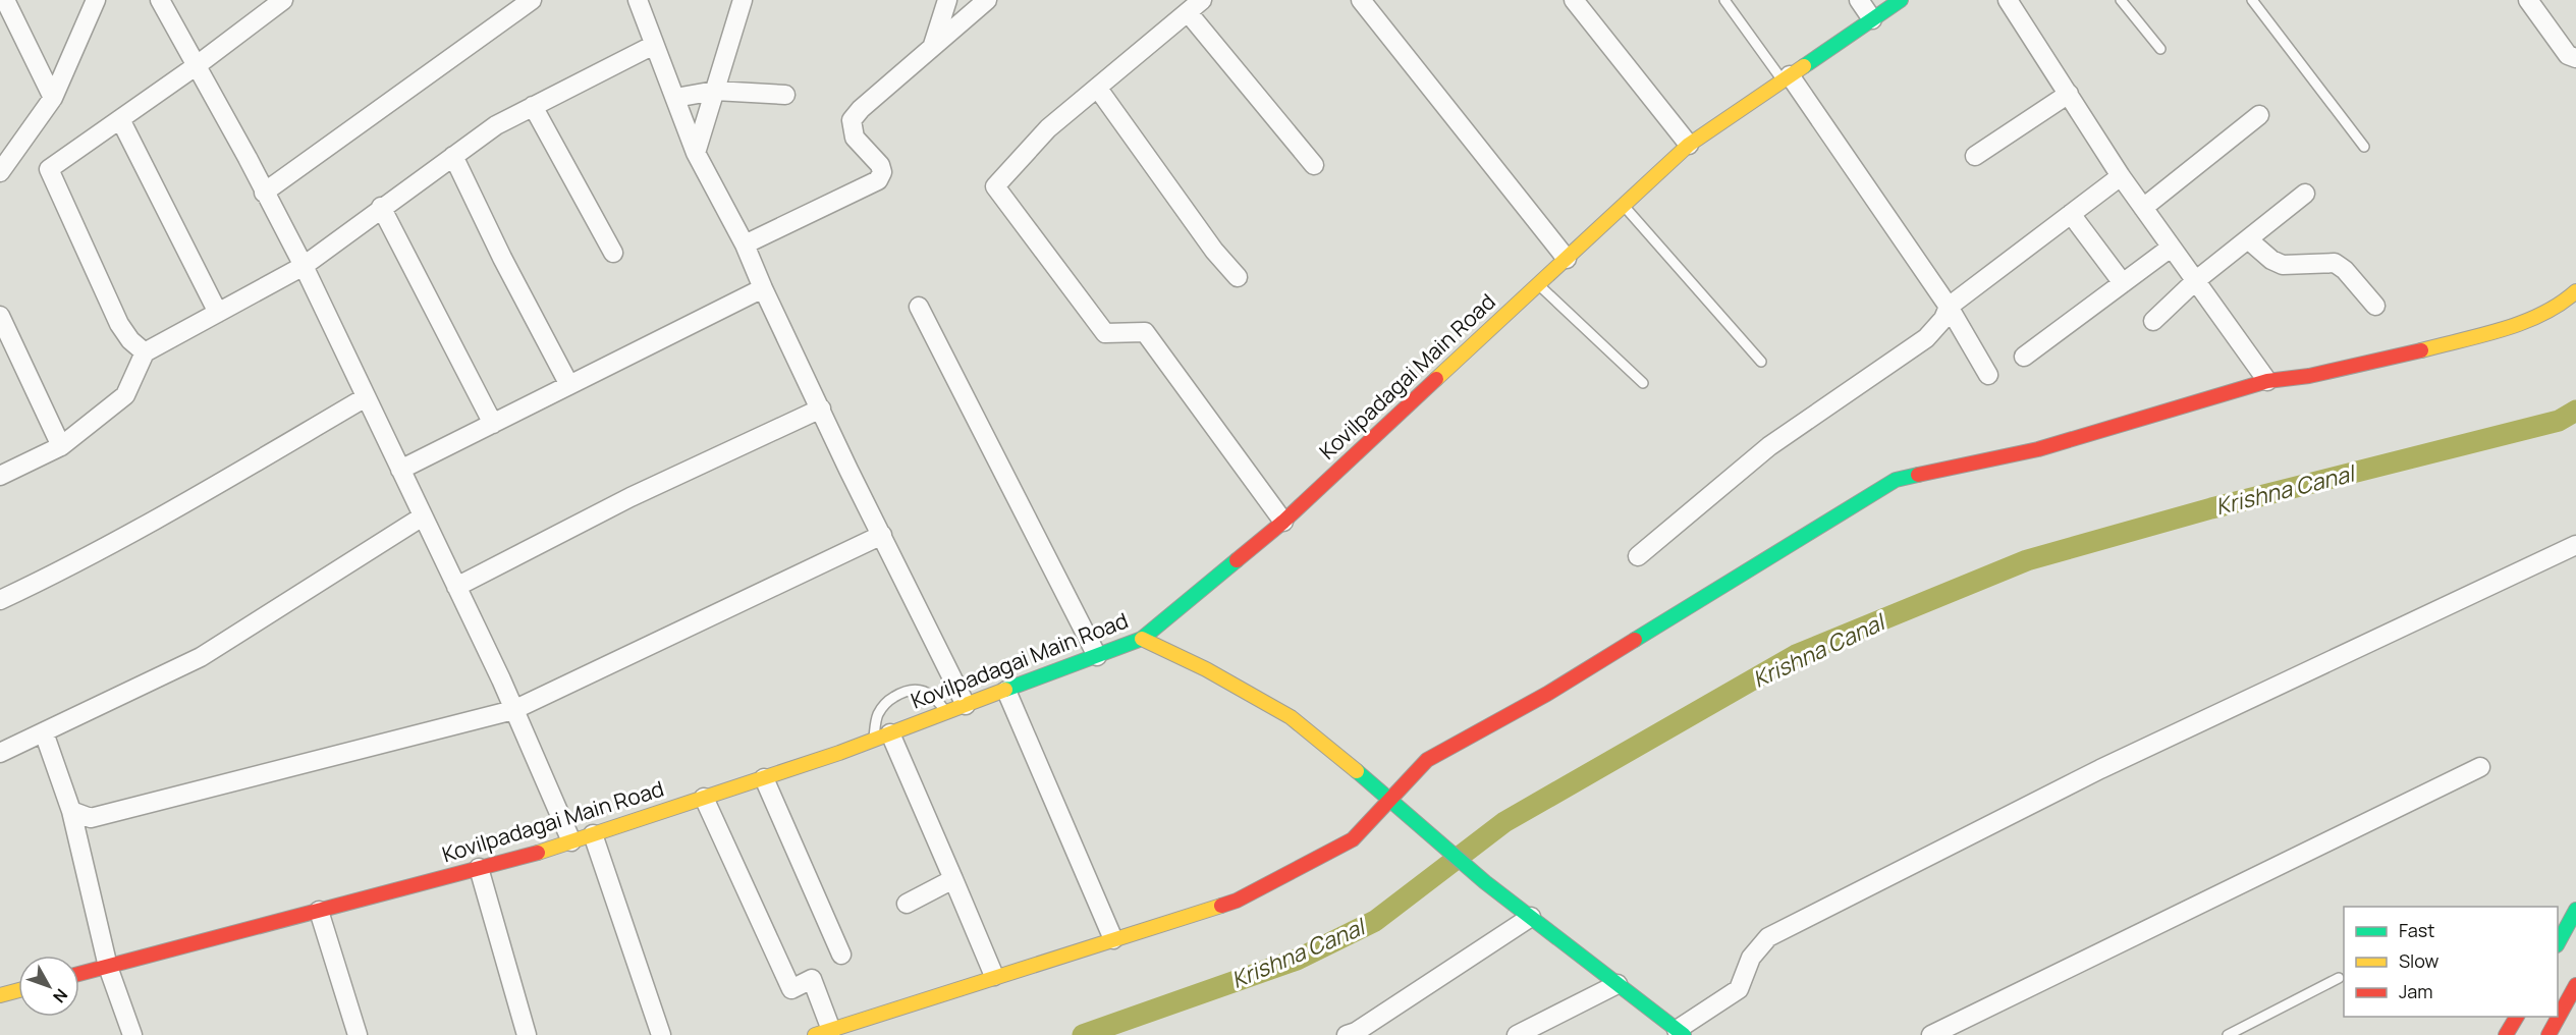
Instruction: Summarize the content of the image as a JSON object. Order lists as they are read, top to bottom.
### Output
{
  "streets": {
    "main road": ["Kovilpadagai Main Road"]
  },
  "water": ["Krishna Canal"],
  "legend": ["Fast", "Slow", "Jam"],
  "north": "bottom right"
}
